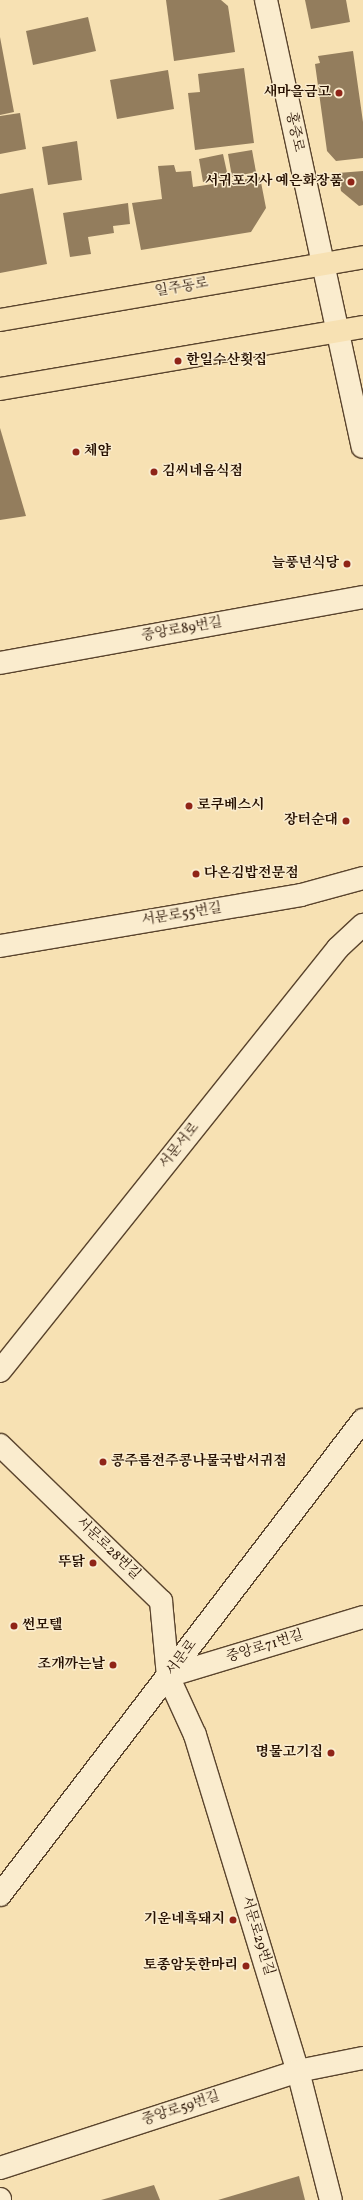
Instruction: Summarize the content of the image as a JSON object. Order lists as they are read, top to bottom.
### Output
{
  "streets": {
    "main road": ["일주동로"],
    "street": [
      "홍중로",
      "중앙로89번길",
      "서문로55번길",
      "서문서로",
      "서문로28번길",
      "중앙로71번길",
      "서문로",
      "서문로29번길",
      "중앙로59번길"
    ]
  },
  "crossings": [
    ["홍중로", "일주동로"],
    ["서문로28번길", "중앙로71번길"],
    ["서문로28번길", "서문로"],
    ["서문로28번길", "서문로29번길"],
    ["중앙로71번길", "서문로"],
    ["중앙로71번길", "서문로29번길"],
    ["서문로", "서문로29번길"],
    ["서문로29번길", "중앙로59번길"]
  ],
  "places": [
    "새마을금고",
    "서귀포지사 예은화장품",
    "한일수산횟집",
    "체얌",
    "김씨네음식점",
    "늘풍년식당",
    "로쿠베스시",
    "장터순대",
    "다온김밥전문점",
    "콩주름전주콩나물국밥서귀점",
    "뚜닭",
    "썬모텔",
    "조개까는날",
    "명물고기집",
    "기운네흑돼지",
    "토종암돗한마리"
  ]
}
